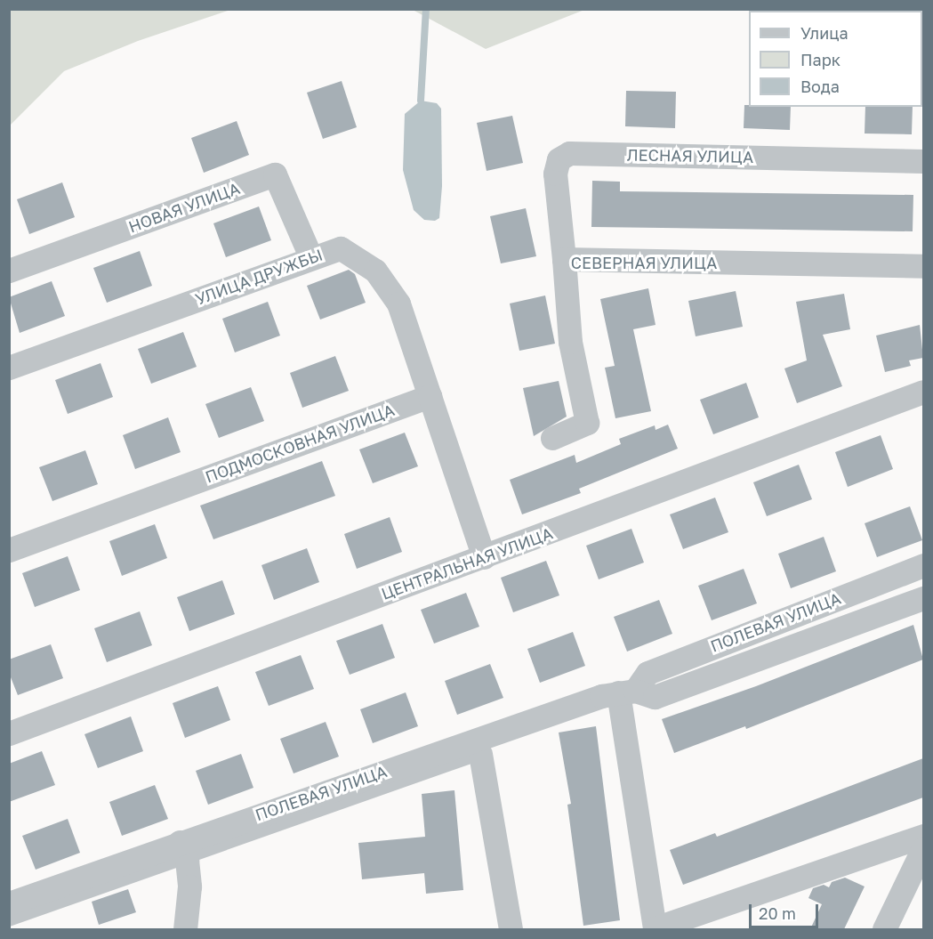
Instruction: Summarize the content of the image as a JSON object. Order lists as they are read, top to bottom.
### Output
{
  "streets": {
    "street": [
      "ЛЕСНАЯ УЛИЦА",
      "НОВАЯ УЛИЦА",
      "СЕВЕРНАЯ УЛИЦА",
      "УЛИЦА ДРУЖБЫ",
      "ПОДМОСКОВНАЯ УЛИЦА",
      "ЦЕНТРАЛЬНАЯ УЛИЦА",
      "ПОЛЕВАЯ УЛИЦА"
    ]
  },
  "crossings": [
    ["ЛЕСНАЯ УЛИЦА", "СЕВЕРНАЯ УЛИЦА"],
    ["НОВАЯ УЛИЦА", "УЛИЦА ДРУЖБЫ"],
    ["УЛИЦА ДРУЖБЫ", "ПОДМОСКОВНАЯ УЛИЦА"]
  ],
  "legend": ["Улица", "Парк", "Вода"],
  "scale_bar": "20 m"
}
